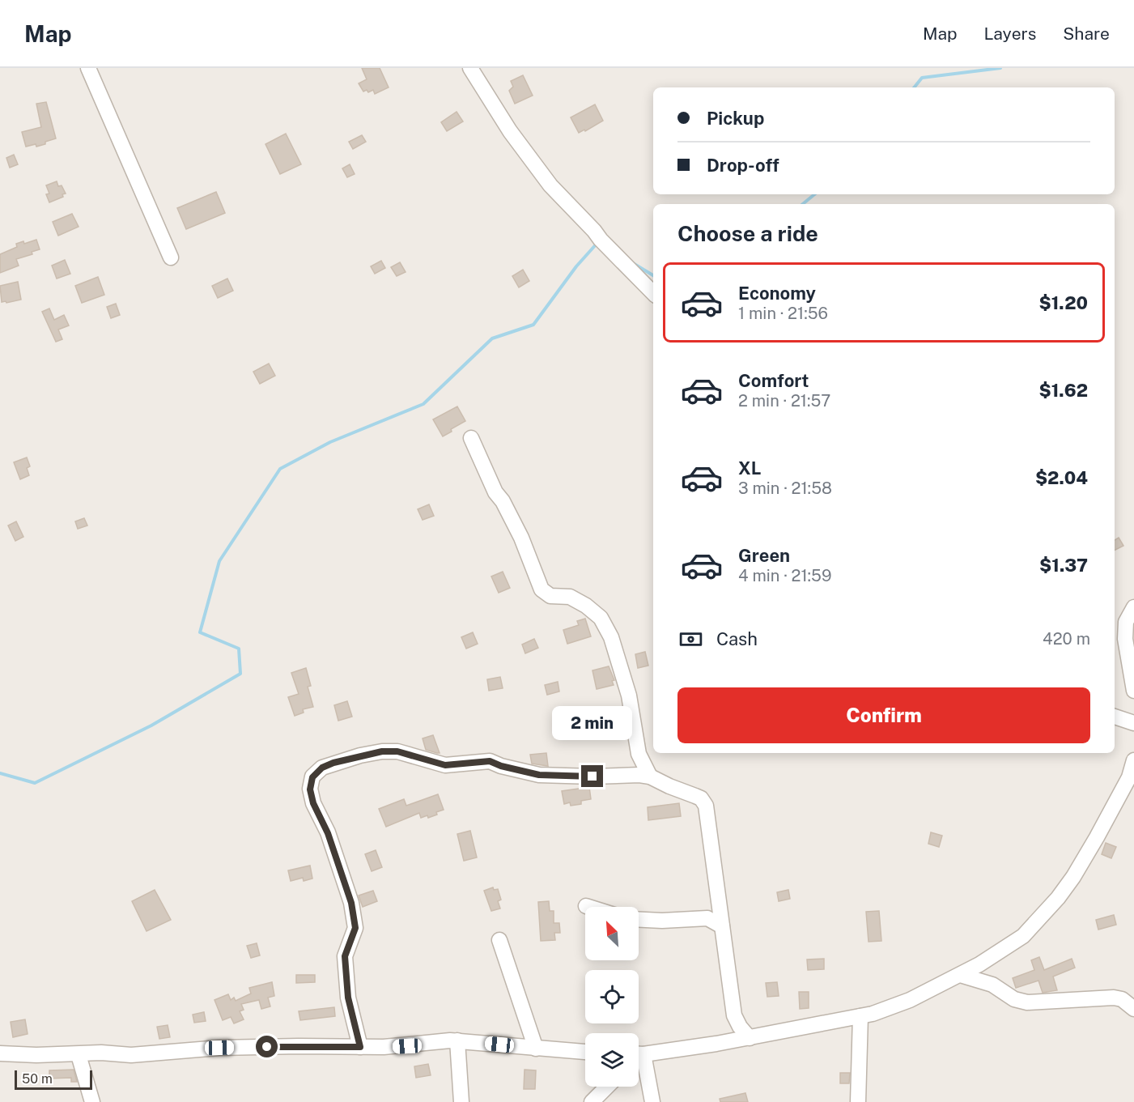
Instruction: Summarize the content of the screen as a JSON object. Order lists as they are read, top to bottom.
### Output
{
  "scale_bar": "50 m",
  "north": "top left",
  "page": {
    "header": "Map",
    "nav": ["Map", "Layers", "Share"],
    "banner": ["Pickup", "Drop-off"],
    "heading": "Choose a ride",
    "list": [
      {
        "name": "Economy",
        "note": "1 min · 21:56",
        "value": "$1.20"
      },
      {
        "name": "Comfort",
        "note": "2 min · 21:57",
        "value": "$1.62"
      },
      {
        "name": "XL",
        "note": "3 min · 21:58",
        "value": "$2.04"
      },
      {
        "name": "Green",
        "note": "4 min · 21:59",
        "value": "$1.37"
      }
    ],
    "pay": ["Cash", "420 m"],
    "buttons": "Confirm",
    "bubble": "2 min",
    "scale": "50 m"
  }
}
